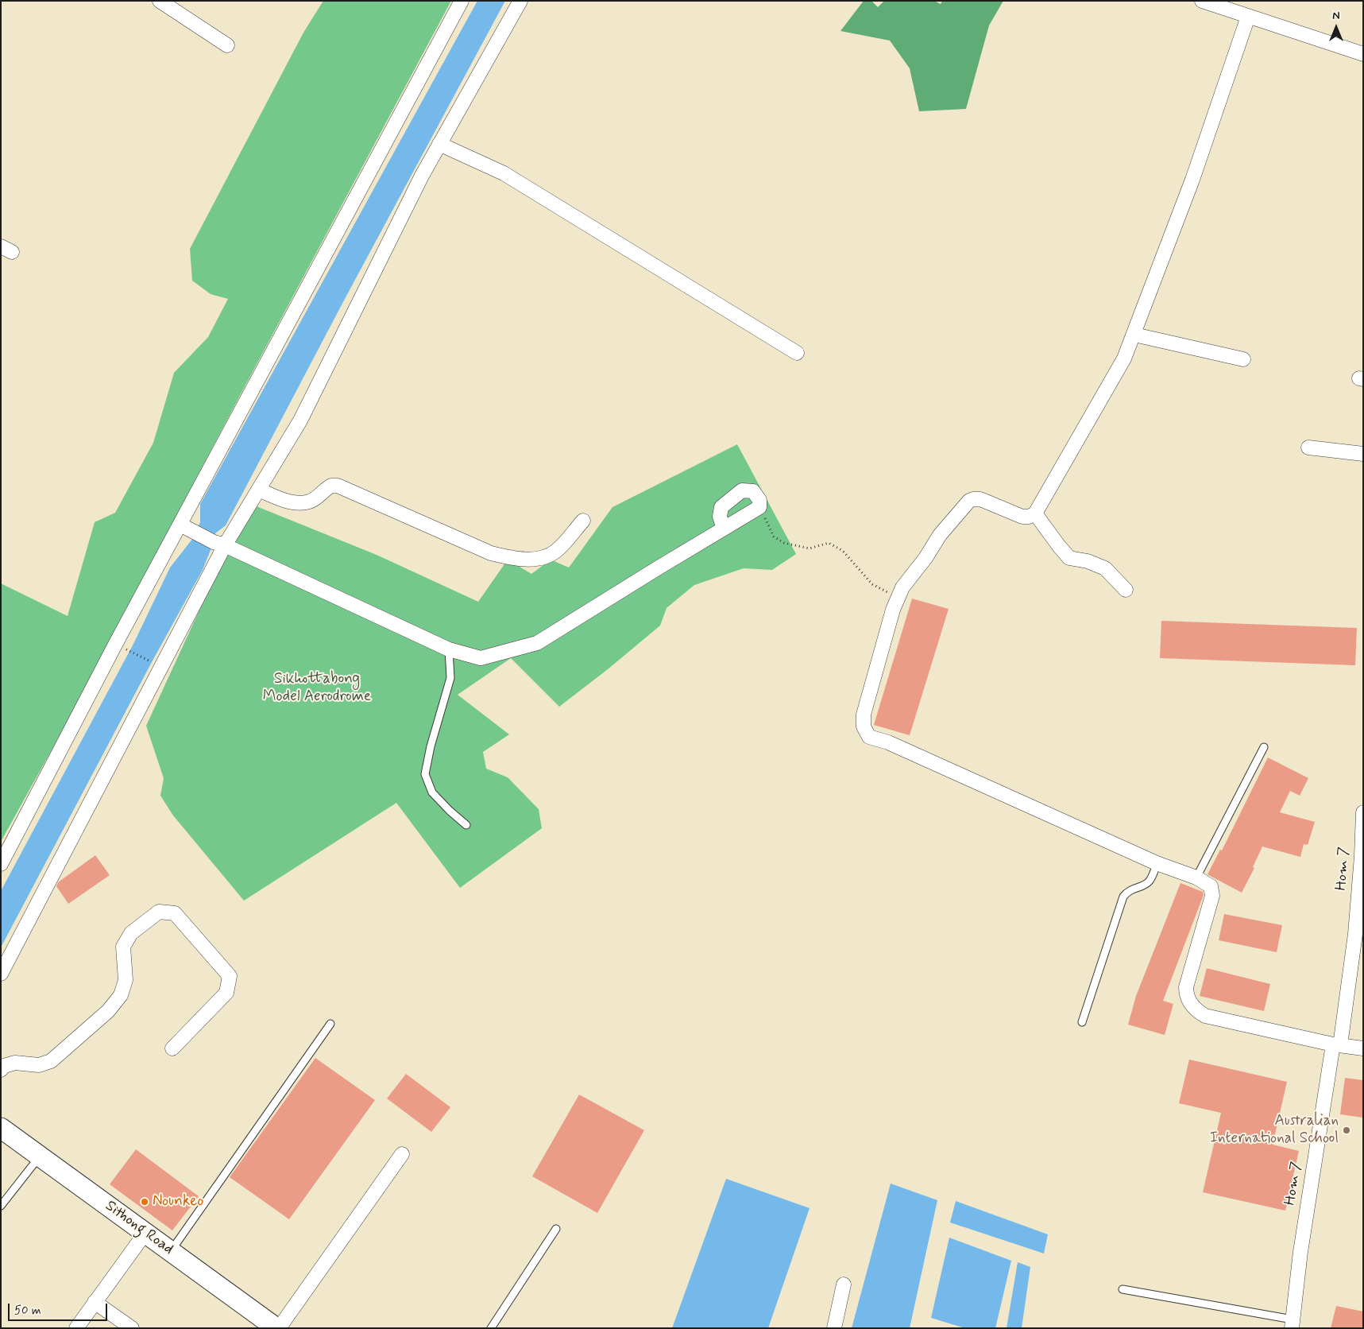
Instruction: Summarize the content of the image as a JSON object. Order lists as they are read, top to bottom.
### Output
{
  "streets": {
    "main road": ["Sithong Road"],
    "street": ["Hom 7"]
  },
  "parks": ["Sikhottabong Model Aerodrome"],
  "places": ["Australian International School", "Nounkeo"],
  "scale_bar": "50 m",
  "north": "top"
}
